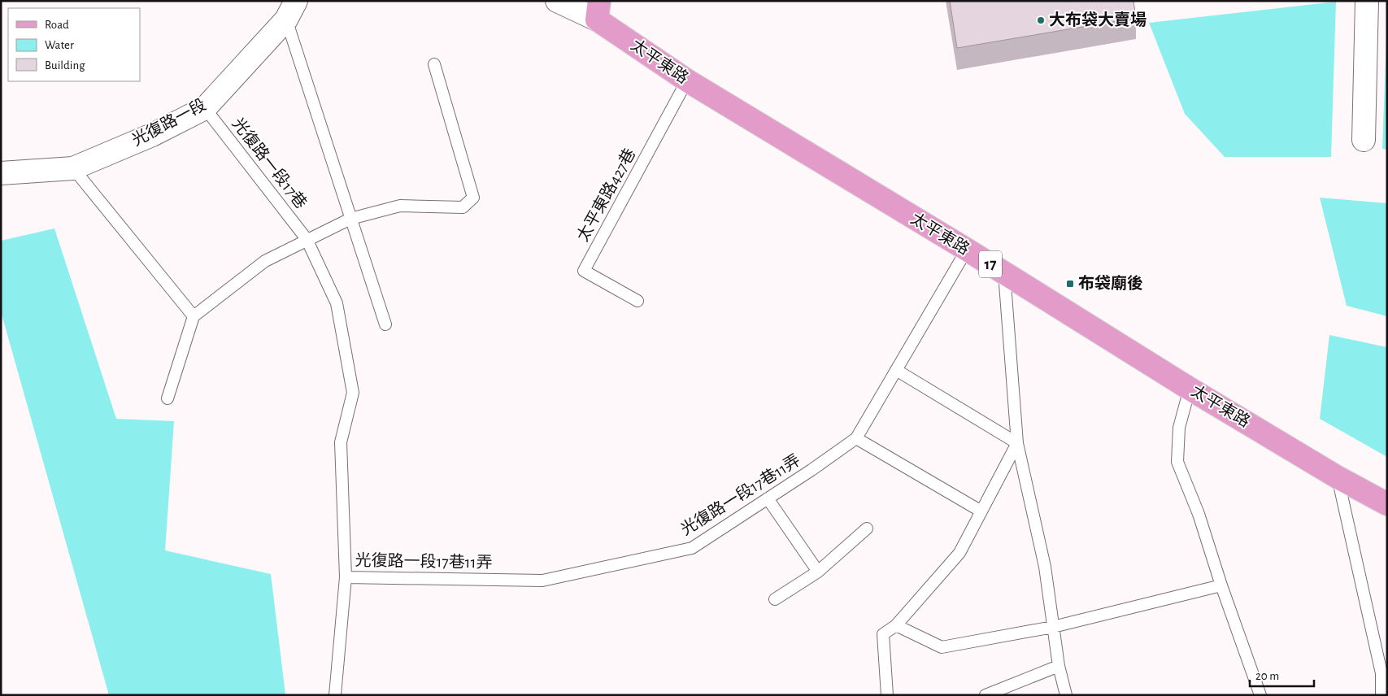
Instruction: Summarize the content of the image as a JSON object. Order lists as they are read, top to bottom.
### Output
{
  "streets": {
    "main road": ["太平東路", "17"],
    "street": ["光復路一段"],
    "lane": ["光復路一段17巷", "太平東路427巷", "光復路一段17巷11弄"]
  },
  "crossings": [
    ["太平東路", "太平東路427巷"],
    ["太平東路", "光復路一段17巷11弄"],
    ["光復路一段", "光復路一段17巷"],
    ["光復路一段17巷", "光復路一段17巷11弄"]
  ],
  "places": {
    "other": ["大布袋大賣場"],
    "transit": ["布袋廟後"]
  },
  "legend": ["Road", "Water", "Building"],
  "scale_bar": "20 m"
}
